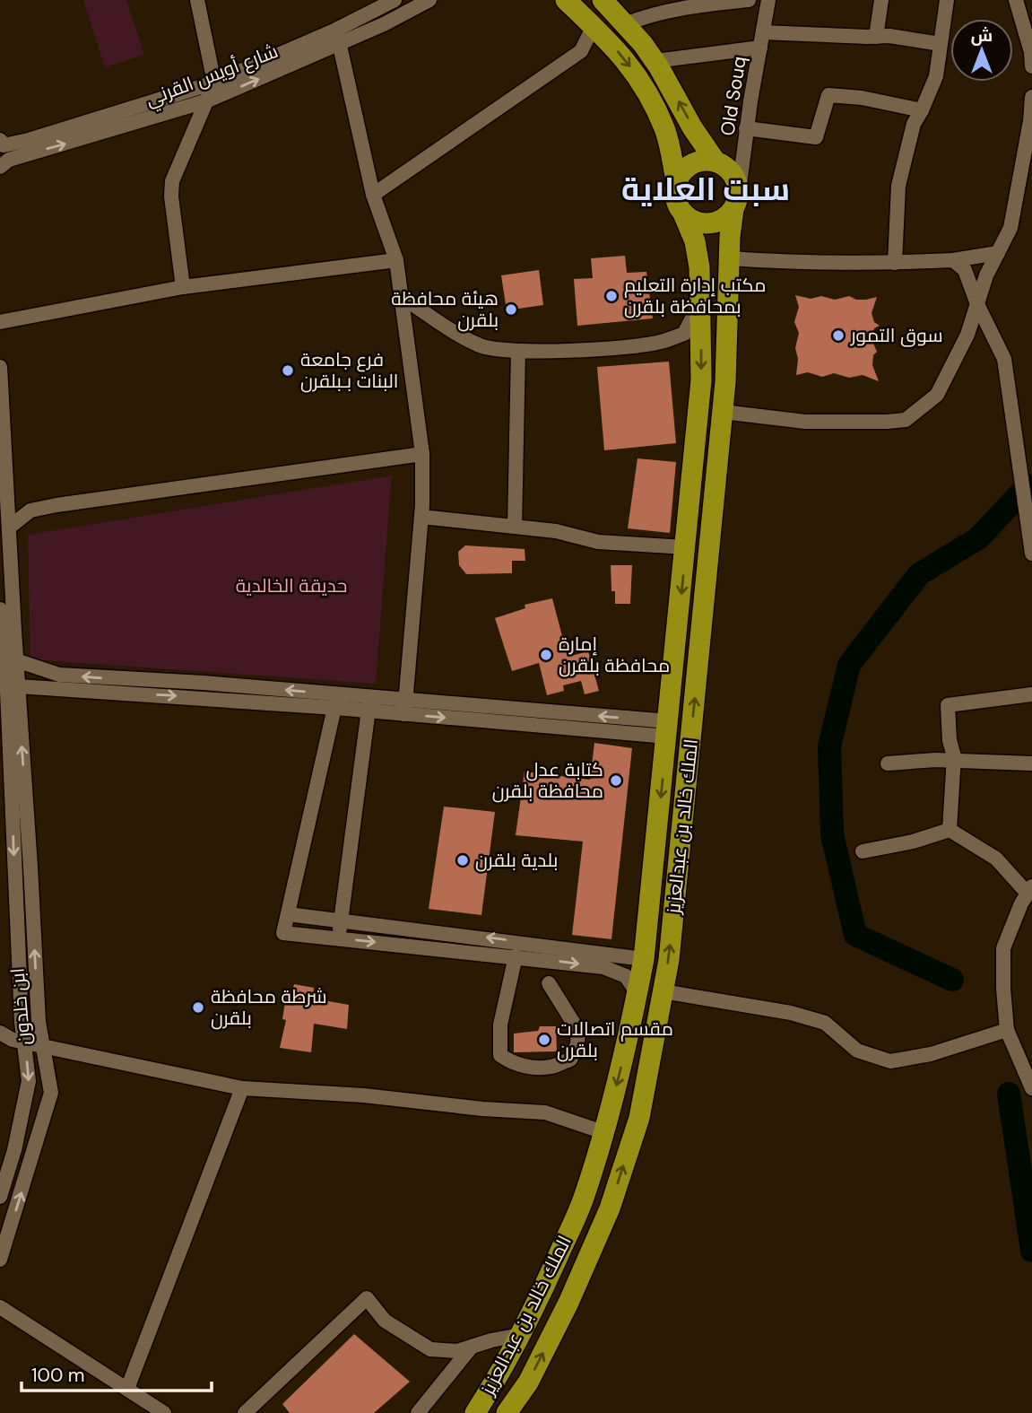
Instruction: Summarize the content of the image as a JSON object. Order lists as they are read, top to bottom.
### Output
{
  "streets": {
    "highway": ["الملك خالد بن عبدالعزيز"],
    "street": ["شارع أويس القرني", "Old Souq", "ابن خلدون"]
  },
  "crossings": [
    ["Old Souq", "الملك خالد بن عبدالعزيز"]
  ],
  "districts": ["سبت العلاية"],
  "parks": ["حديقة الخالدية"],
  "places": [
    "مكتب إدارة التعليم بمحافظة بلقرن",
    "هيئة محافظة بلقرن",
    "سوق التمور",
    "فرع جامعة البنات بـبلقرن",
    "إمارة محافظة بلقرن",
    "كتابة عدل محافظة بلقرن",
    "بلدية بلقرن",
    "شرطة محافظة بلقرن",
    "مقسم اتصالات بلقرن"
  ],
  "scale_bar": "100 m",
  "north": "top"
}
